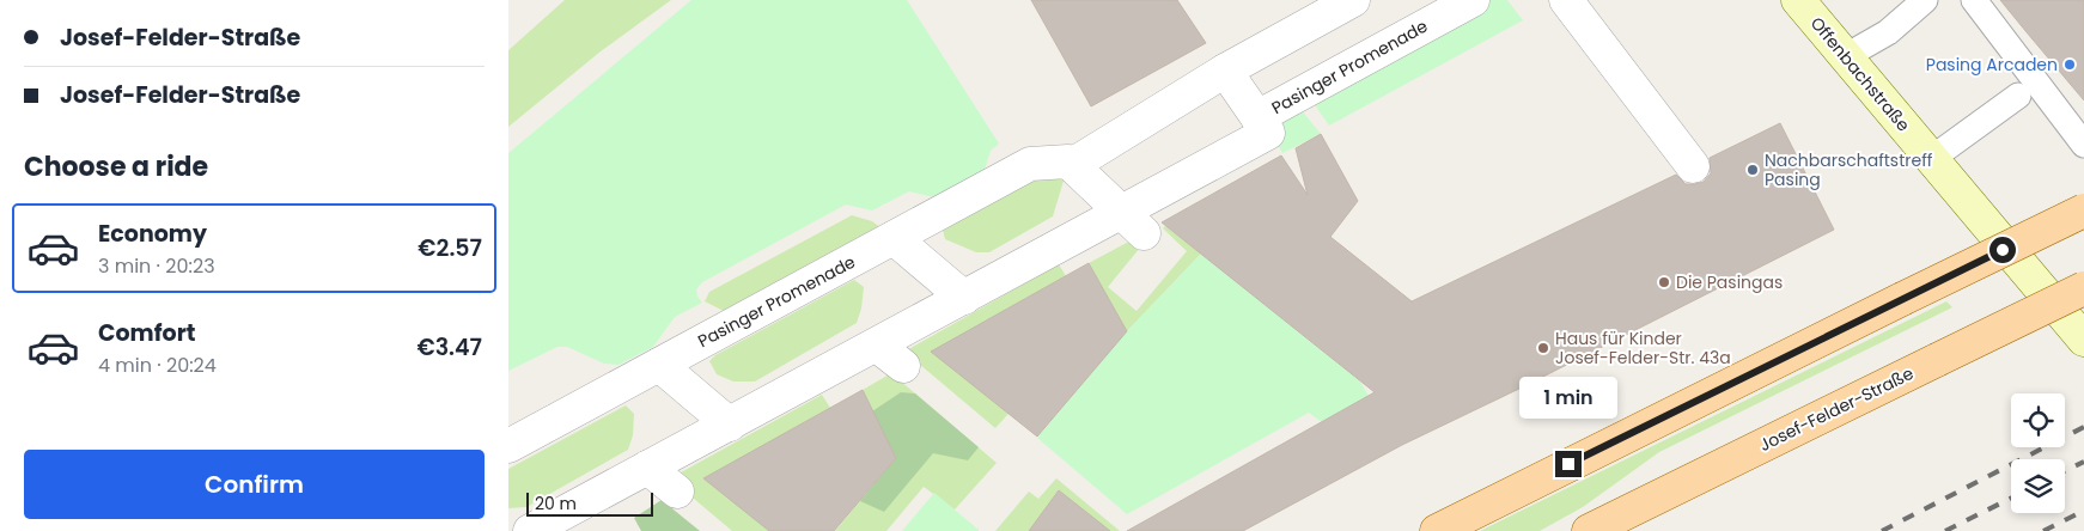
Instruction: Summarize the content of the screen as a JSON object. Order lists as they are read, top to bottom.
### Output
{
  "streets": {
    "main road": ["Josef-Felder-Straße"],
    "street": ["Pasinger Promenade", "Offenbachstraße"]
  },
  "places": [
    "Pasing Arcaden",
    "Nachbarschaftstreff Pasing",
    "Die Pasingas",
    "Haus für Kinder Josef-Felder-Str. 43a"
  ],
  "scale_bar": "20 m",
  "page": {
    "banner": ["Josef-Felder-Straße", "Josef-Felder-Straße"],
    "heading": "Choose a ride",
    "list": [
      {
        "name": "Economy",
        "note": "3 min · 20:23",
        "value": "€2.57"
      },
      {
        "name": "Comfort",
        "note": "4 min · 20:24",
        "value": "€3.47"
      }
    ],
    "bubble": "1 min",
    "buttons": "Confirm",
    "scale": "20 m"
  }
}
